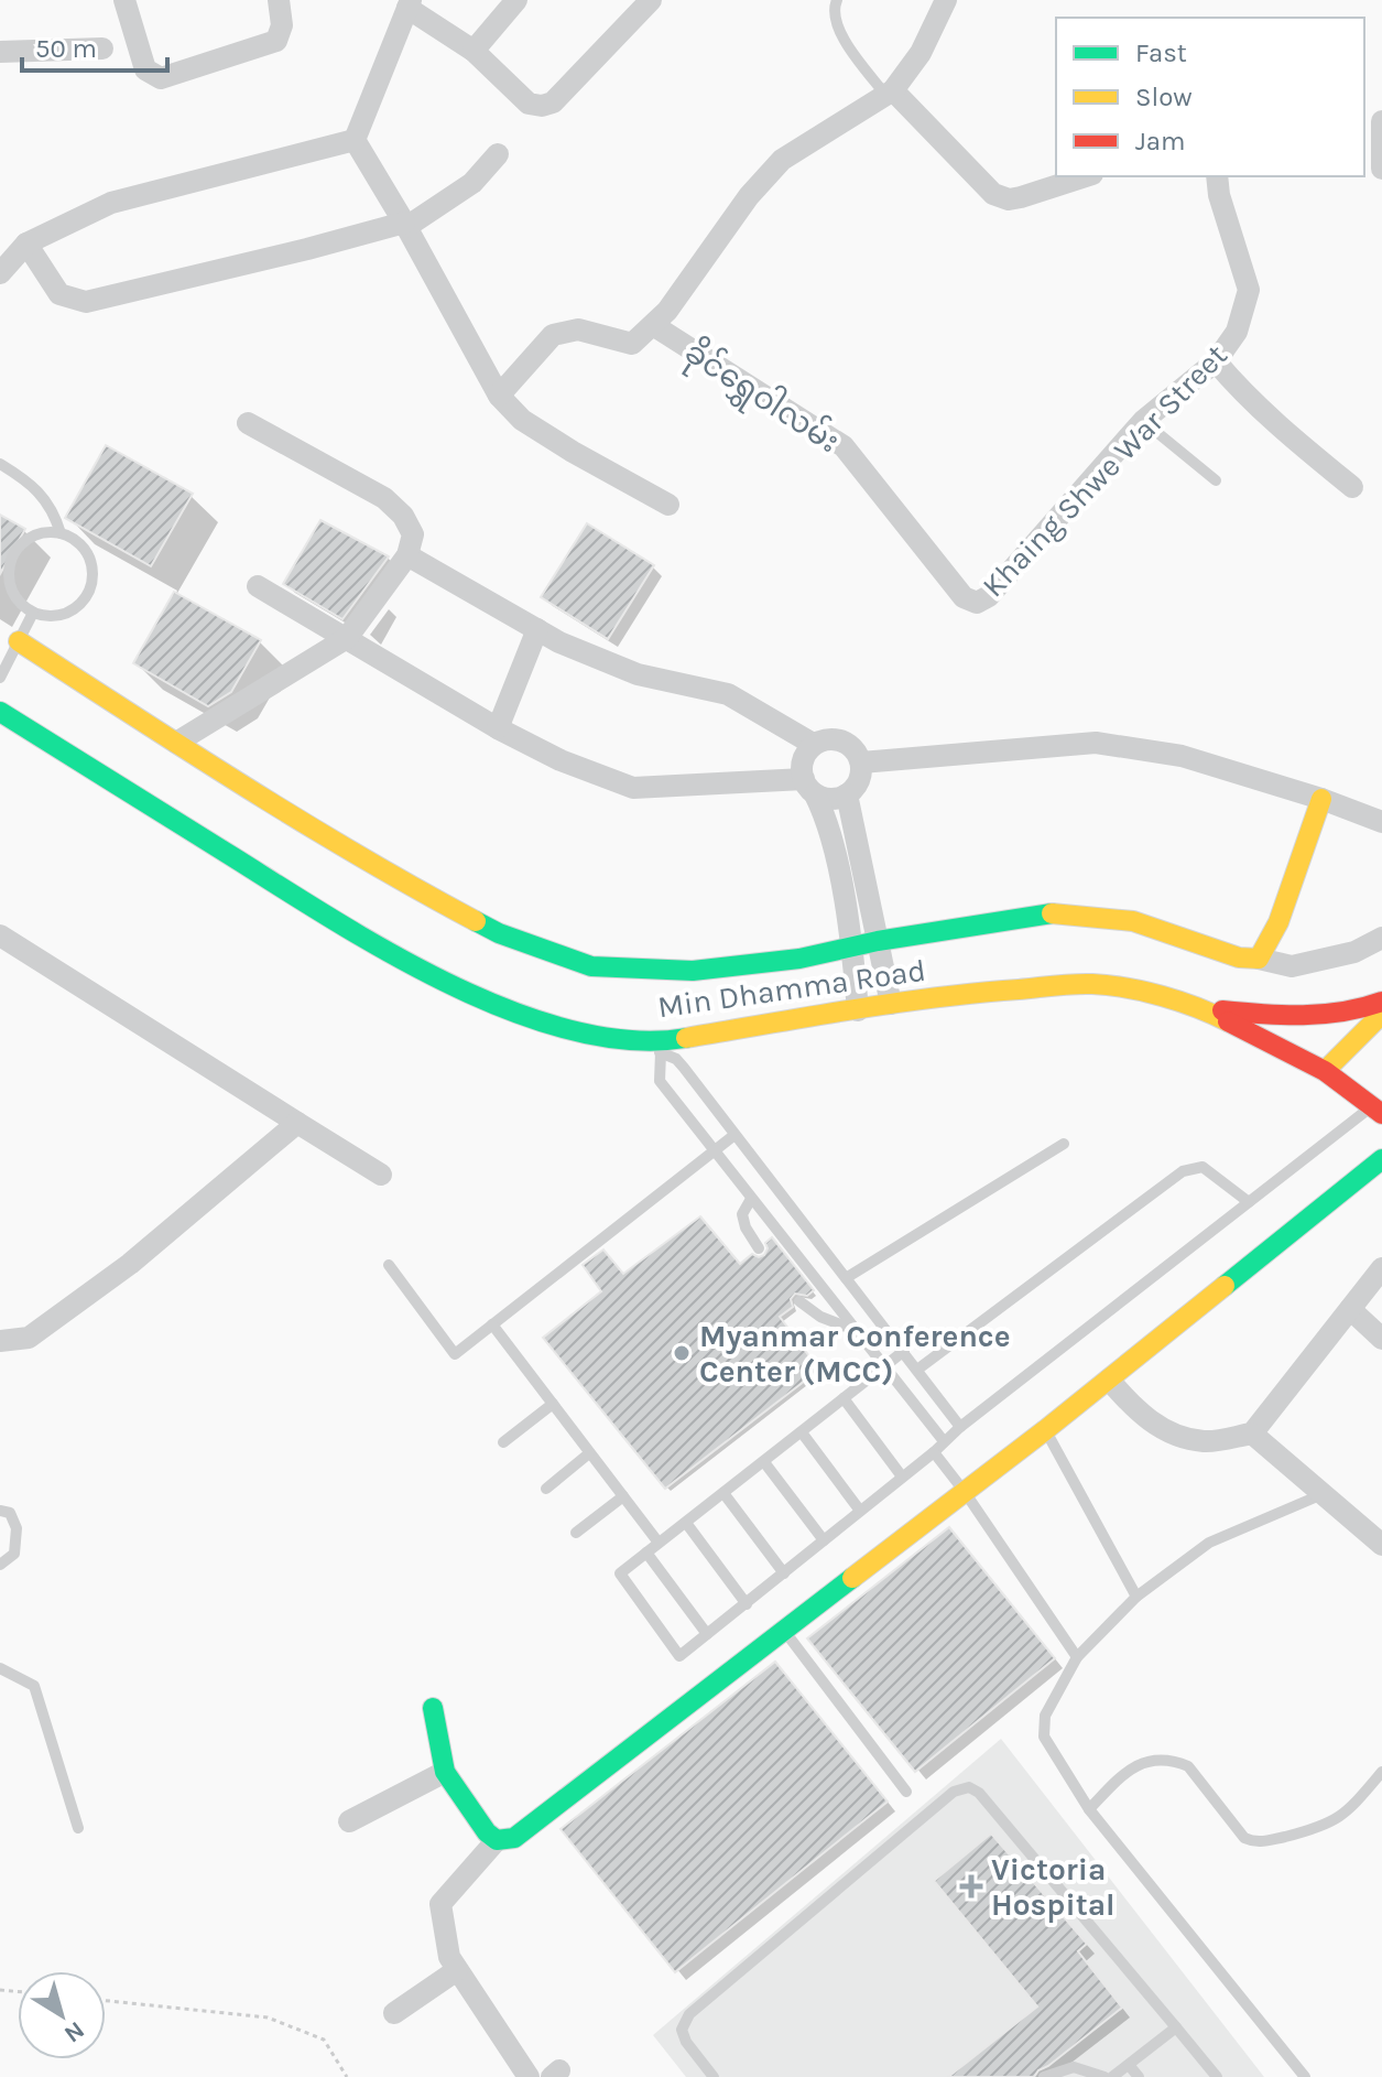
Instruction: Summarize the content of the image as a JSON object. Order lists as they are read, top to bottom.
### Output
{
  "streets": {
    "street": ["ခိုင်ရွှေဝါလမ်း", "Khaing Shwe War Street", "Min Dhamma Road"]
  },
  "crossings": [
    ["ခိုင်ရွှေဝါလမ်း", "Khaing Shwe War Street"]
  ],
  "places": {
    "other": ["Myanmar Conference Center (MCC)"],
    "health": ["Victoria Hospital"]
  },
  "legend": ["Fast", "Slow", "Jam"],
  "scale_bar": "50 m",
  "north": "bottom right"
}
